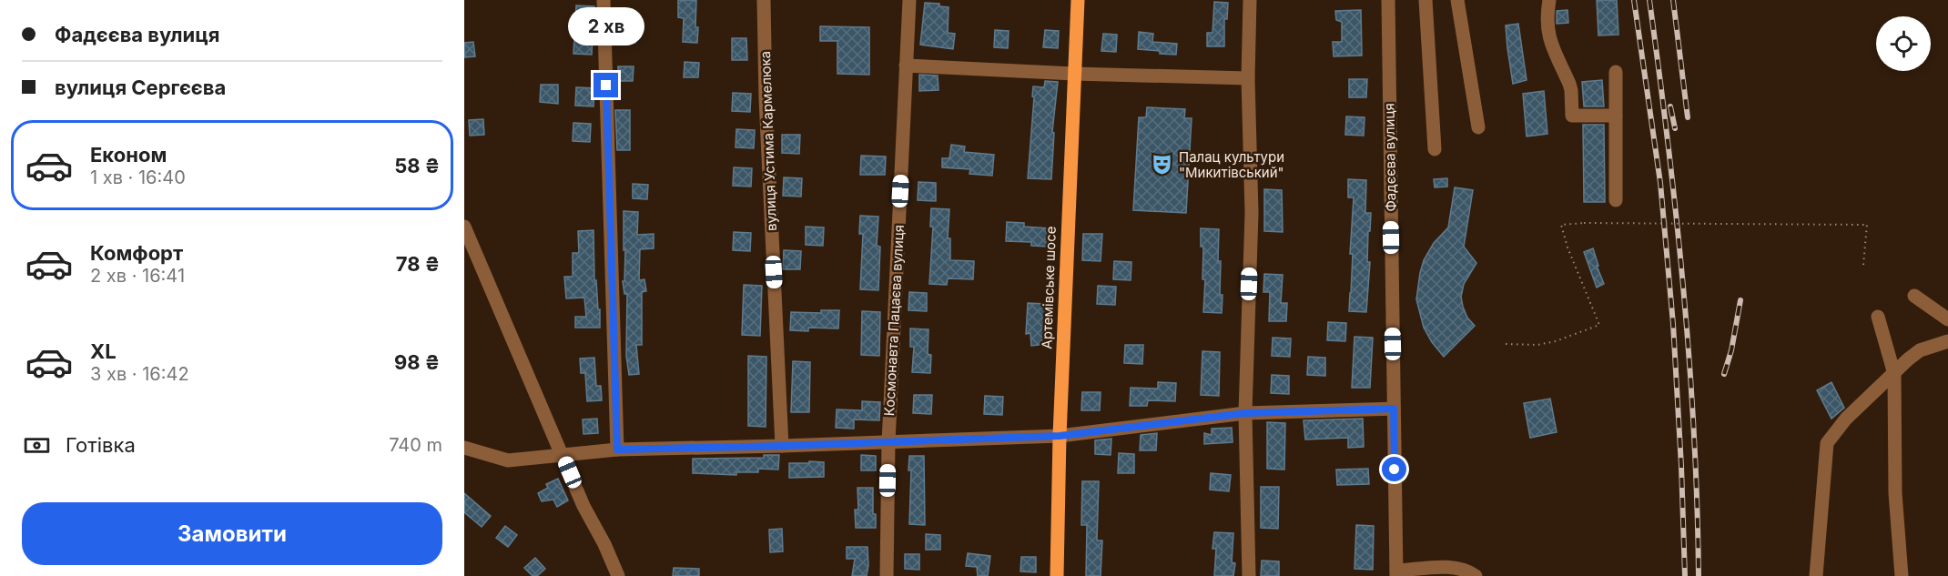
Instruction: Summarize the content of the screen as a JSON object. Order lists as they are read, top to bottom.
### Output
{
  "streets": {
    "main road": ["Артемівське шосе"],
    "street": ["вулиця Устима Кармелюка", "Фадєєва вулиця", "Космонавта Пацаєва вулиця"]
  },
  "places": {
    "theatre": ["Палац культури \"Микитівський\""]
  },
  "page": {
    "banner": ["Фадєєва вулиця", "вулиця Сергєєва"],
    "bubble": "2 хв",
    "list": [
      {
        "name": "Економ",
        "note": "1 хв · 16:40",
        "value": "58 ₴"
      },
      {
        "name": "Комфорт",
        "note": "2 хв · 16:41",
        "value": "78 ₴"
      },
      {
        "name": "XL",
        "note": "3 хв · 16:42",
        "value": "98 ₴"
      }
    ],
    "pay": ["Готівка", "740 m"],
    "buttons": "Замовити"
  }
}
